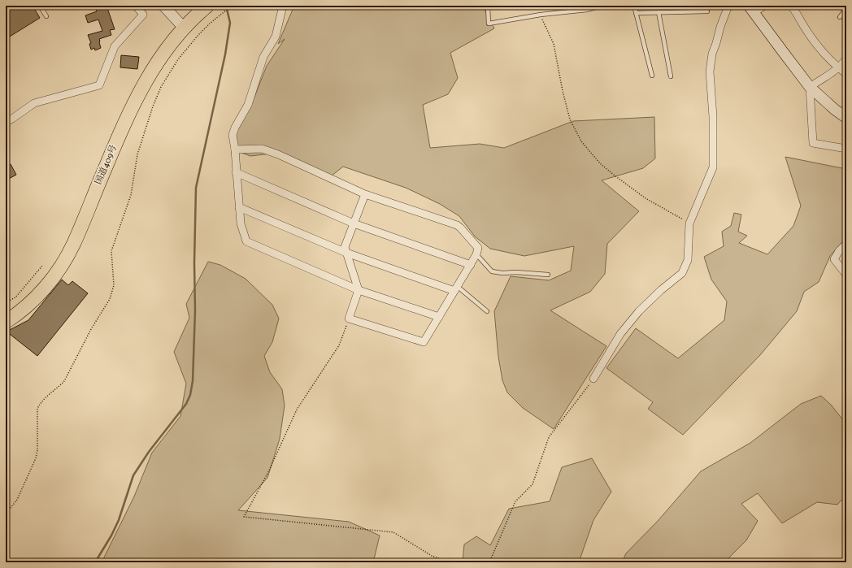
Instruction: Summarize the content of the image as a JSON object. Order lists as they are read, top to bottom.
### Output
{
  "streets": {
    "highway": ["国道409号"]
  }
}
